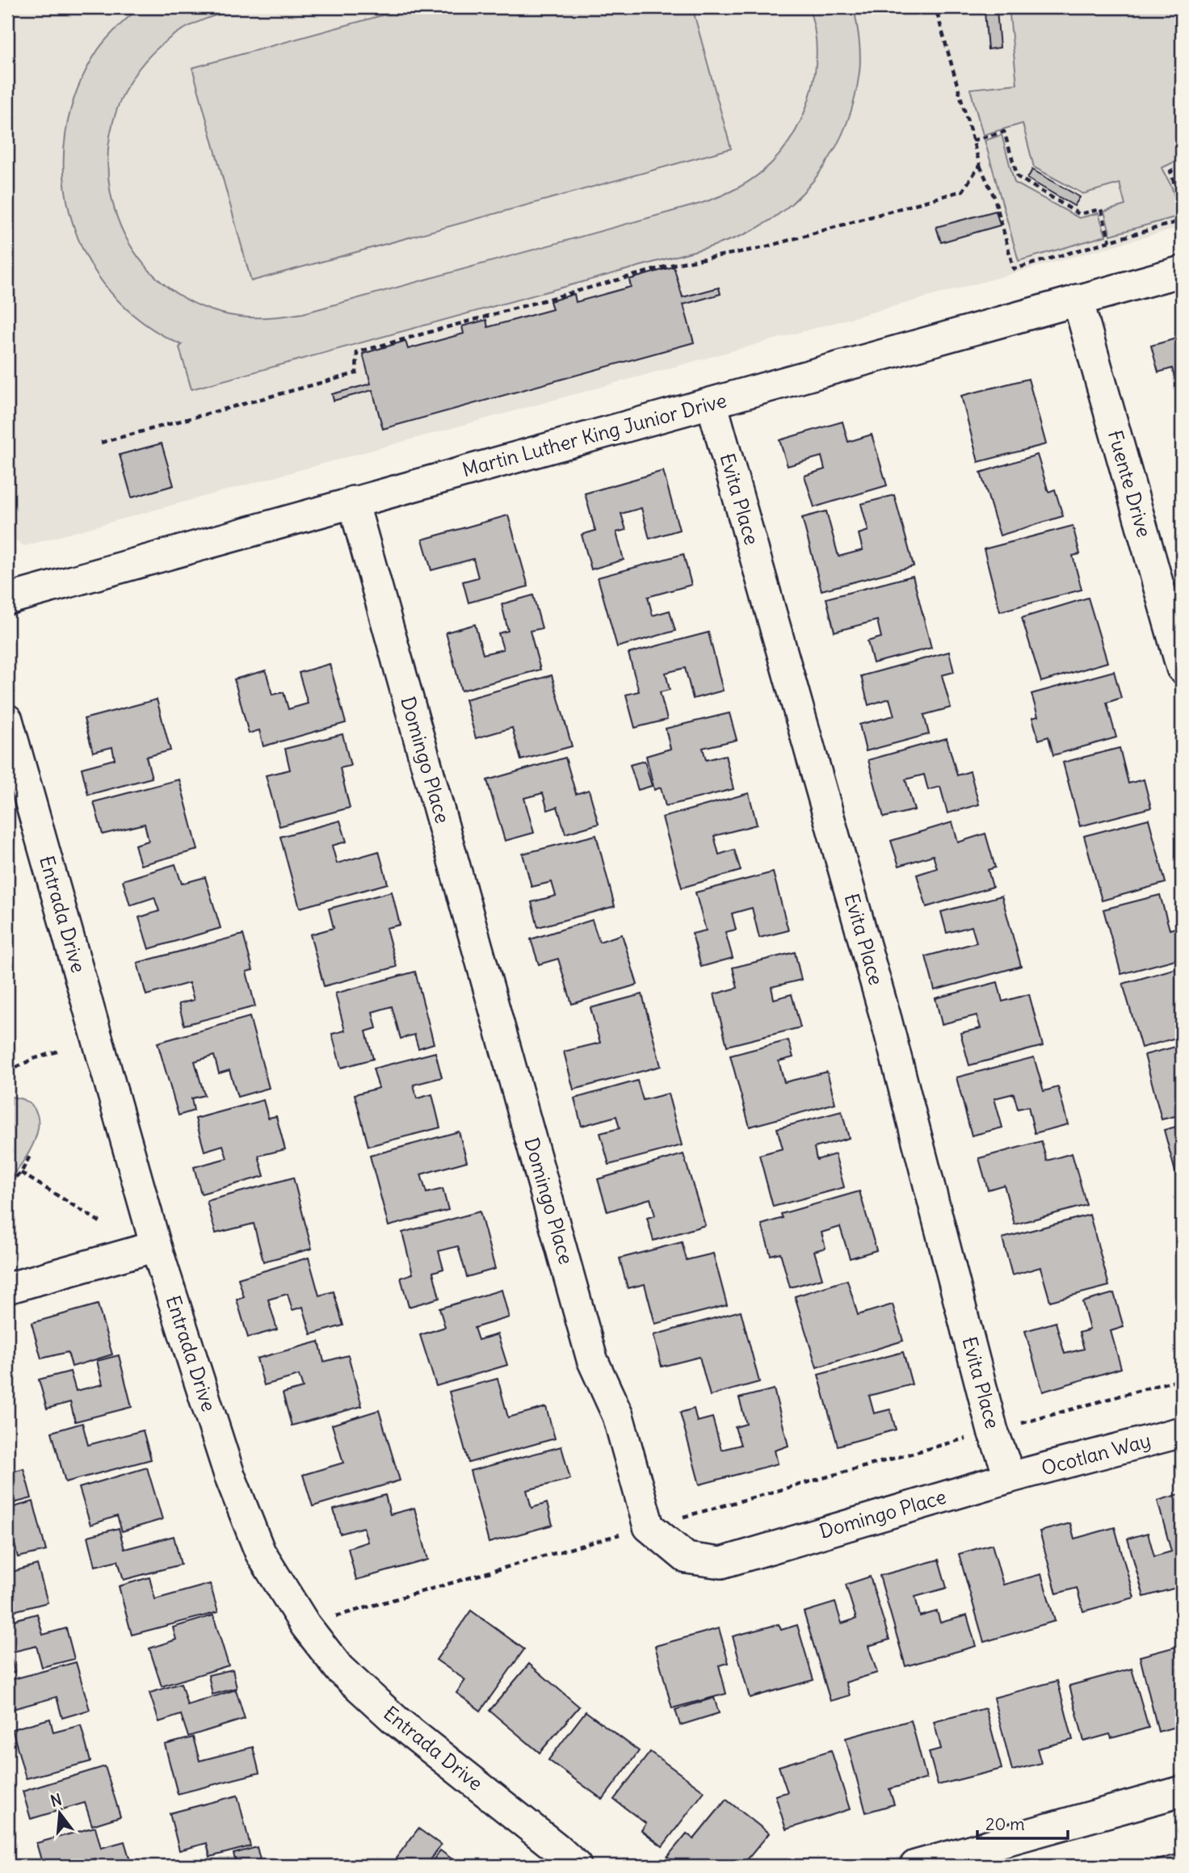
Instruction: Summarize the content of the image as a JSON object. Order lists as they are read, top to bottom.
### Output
{
  "streets": {
    "street": [
      "Martin Luther King Junior Drive",
      "Fuente Drive",
      "Evita Place",
      "Domingo Place",
      "Entrada Drive",
      "Ocotlan Way"
    ]
  },
  "crossings": [
    ["Martin Luther King Junior Drive", "Fuente Drive"],
    ["Martin Luther King Junior Drive", "Evita Place"],
    ["Martin Luther King Junior Drive", "Domingo Place"],
    ["Evita Place", "Domingo Place"],
    ["Evita Place", "Ocotlan Way"],
    ["Domingo Place", "Ocotlan Way"]
  ],
  "scale_bar": "20 m",
  "north": "top"
}
